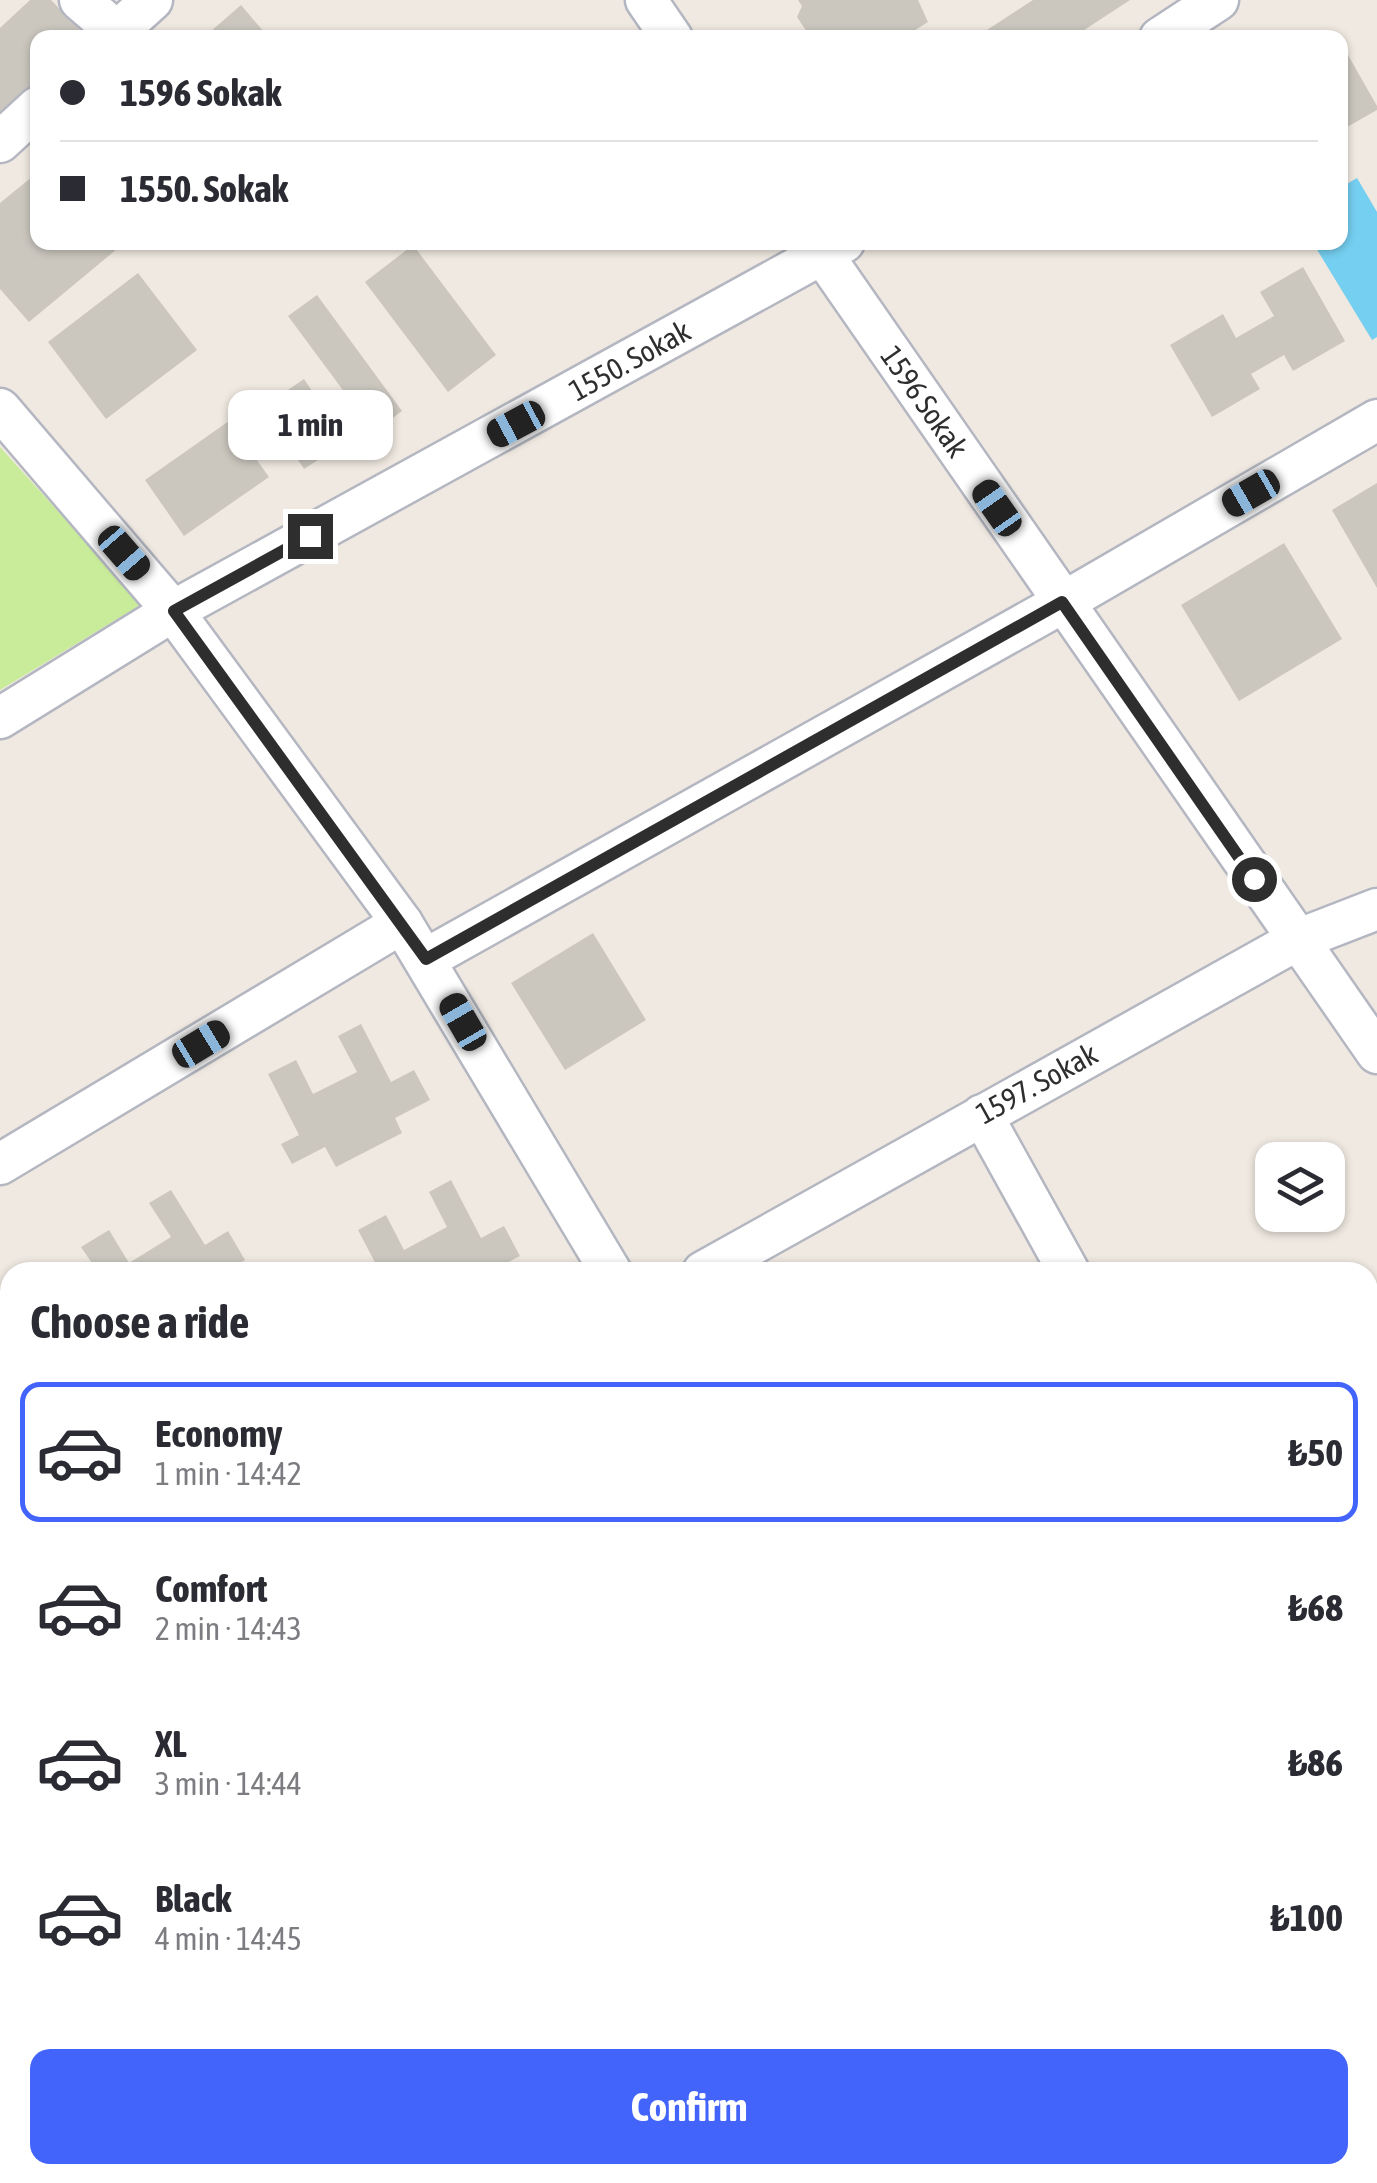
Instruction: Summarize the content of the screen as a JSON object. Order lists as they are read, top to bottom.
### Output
{
  "streets": {
    "street": ["1550. Sokak", "1596 Sokak", "1597. Sokak"]
  },
  "crossings": [
    ["1596 Sokak", "1597. Sokak"]
  ],
  "page": {
    "banner": ["1596 Sokak", "1550. Sokak"],
    "bubble": "1 min",
    "heading": "Choose a ride",
    "list": [
      {
        "name": "Economy",
        "note": "1 min · 14:42",
        "value": "₺50"
      },
      {
        "name": "Comfort",
        "note": "2 min · 14:43",
        "value": "₺68"
      },
      {
        "name": "XL",
        "note": "3 min · 14:44",
        "value": "₺86"
      },
      {
        "name": "Black",
        "note": "4 min · 14:45",
        "value": "₺100"
      }
    ],
    "buttons": "Confirm"
  }
}
